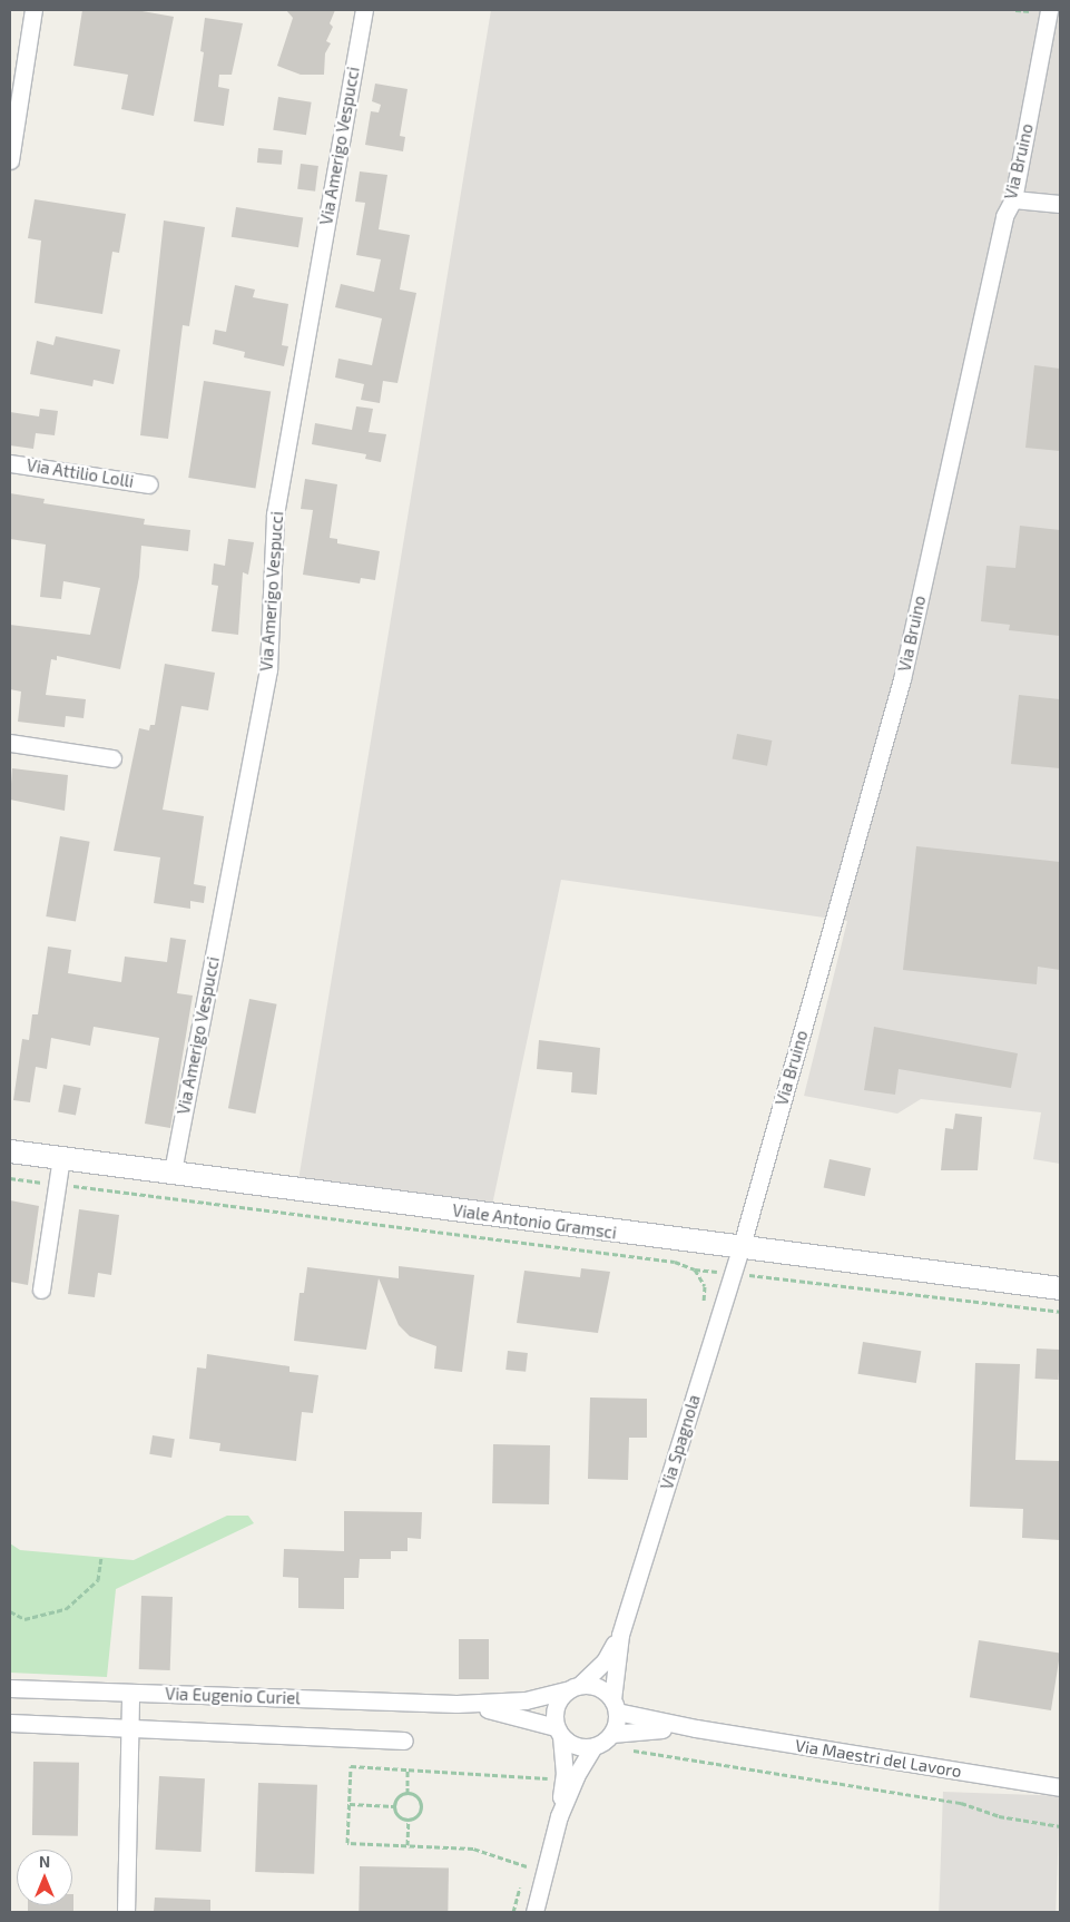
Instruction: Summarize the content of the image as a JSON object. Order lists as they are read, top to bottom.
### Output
{
  "streets": {
    "street": [
      "Via Amerigo Vespucci",
      "Via Bruino",
      "Via Attilio Lolli",
      "Viale Antonio Gramsci",
      "Via Spagnola",
      "Via Eugenio Curiel",
      "Via Maestri del Lavoro"
    ]
  },
  "crossings": [
    ["Via Amerigo Vespucci", "Viale Antonio Gramsci"],
    ["Via Bruino", "Viale Antonio Gramsci"],
    ["Via Bruino", "Via Spagnola"],
    ["Viale Antonio Gramsci", "Via Spagnola"],
    ["Via Spagnola", "Via Eugenio Curiel"],
    ["Via Spagnola", "Via Maestri del Lavoro"],
    ["Via Eugenio Curiel", "Via Maestri del Lavoro"]
  ],
  "north": "top"
}
